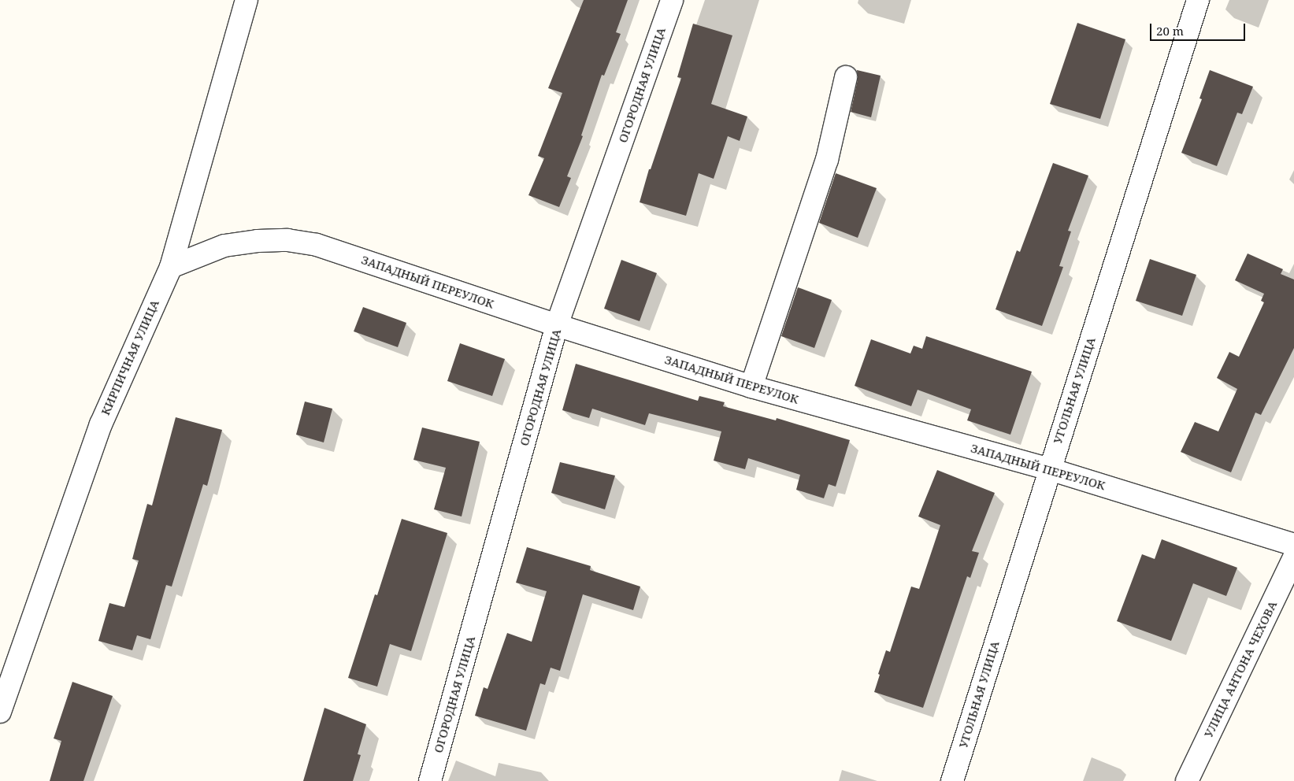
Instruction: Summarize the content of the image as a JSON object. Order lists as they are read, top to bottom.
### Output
{
  "streets": {
    "street": [
      "ОГОРОДНАЯ УЛИЦА",
      "ЗАПАДНЫЙ ПЕРЕУЛОК",
      "КИРПИЧНАЯ УЛИЦА",
      "УГОЛЬНАЯ УЛИЦА",
      "УЛИЦА АНТОНА ЧЕХОВА"
    ]
  },
  "crossings": [
    ["ОГОРОДНАЯ УЛИЦА", "ЗАПАДНЫЙ ПЕРЕУЛОК"],
    ["ЗАПАДНЫЙ ПЕРЕУЛОК", "КИРПИЧНАЯ УЛИЦА"],
    ["ЗАПАДНЫЙ ПЕРЕУЛОК", "УГОЛЬНАЯ УЛИЦА"]
  ],
  "scale_bar": "20 m"
}
